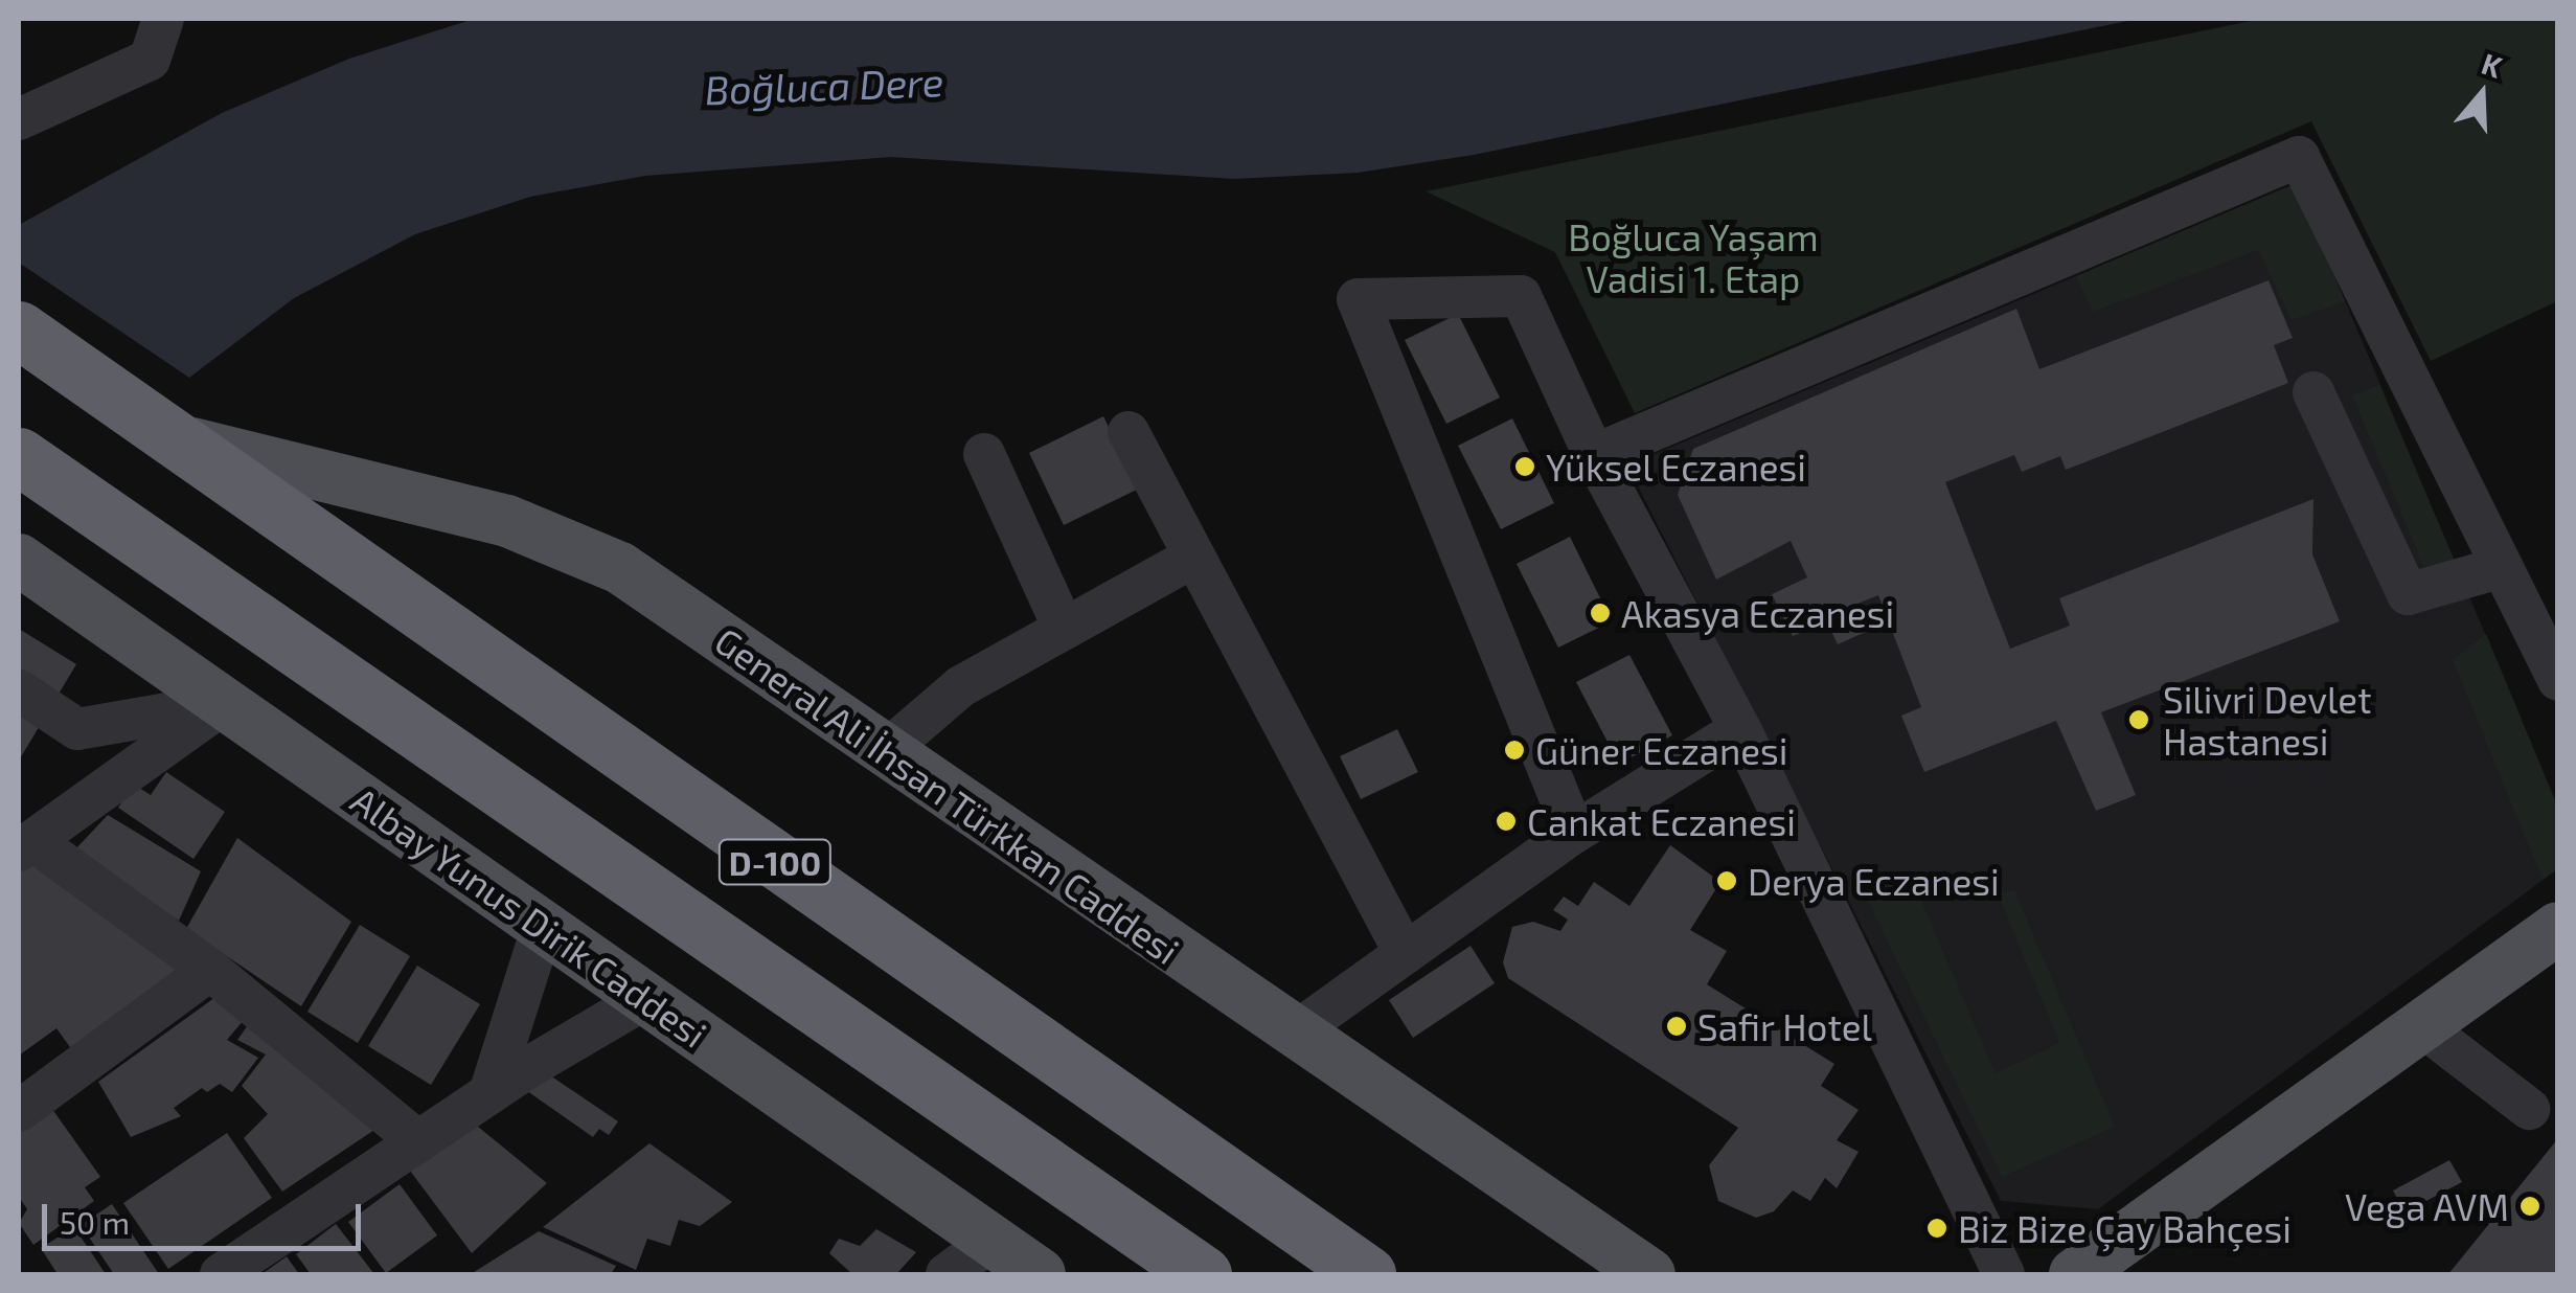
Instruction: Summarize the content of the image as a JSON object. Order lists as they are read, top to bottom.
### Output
{
  "streets": {
    "highway": ["D-100"],
    "main road": ["General Ali İhsan Türkkan Caddesi", "Albay Yunus Dirik Caddesi"]
  },
  "crossings": [
    ["General Ali İhsan Türkkan Caddesi", "D-100"]
  ],
  "water": ["Boğluca Dere"],
  "parks": ["Boğluca Yaşam Vadisi 1. Etap"],
  "places": [
    "Yüksel Eczanesi",
    "Akasya Eczanesi",
    "Silivri Devlet Hastanesi",
    "Güner Eczanesi",
    "Cankat Eczanesi",
    "Derya Eczanesi",
    "Safir Hotel",
    "Vega AVM",
    "Biz Bize Çay Bahçesi"
  ],
  "scale_bar": "50 m",
  "north": "top"
}
